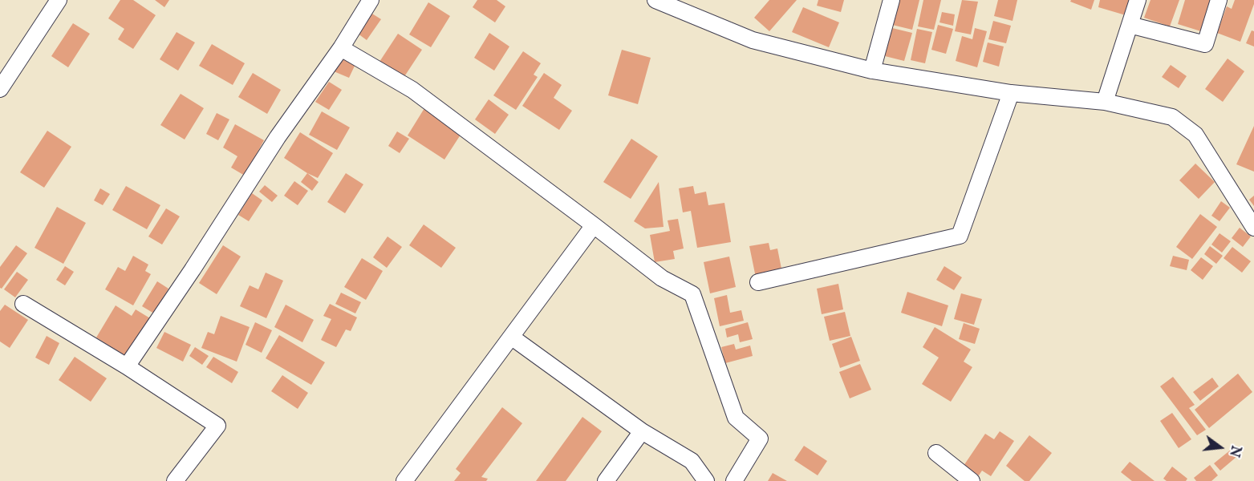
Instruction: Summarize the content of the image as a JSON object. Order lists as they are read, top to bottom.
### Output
{
  "north": "right"
}
